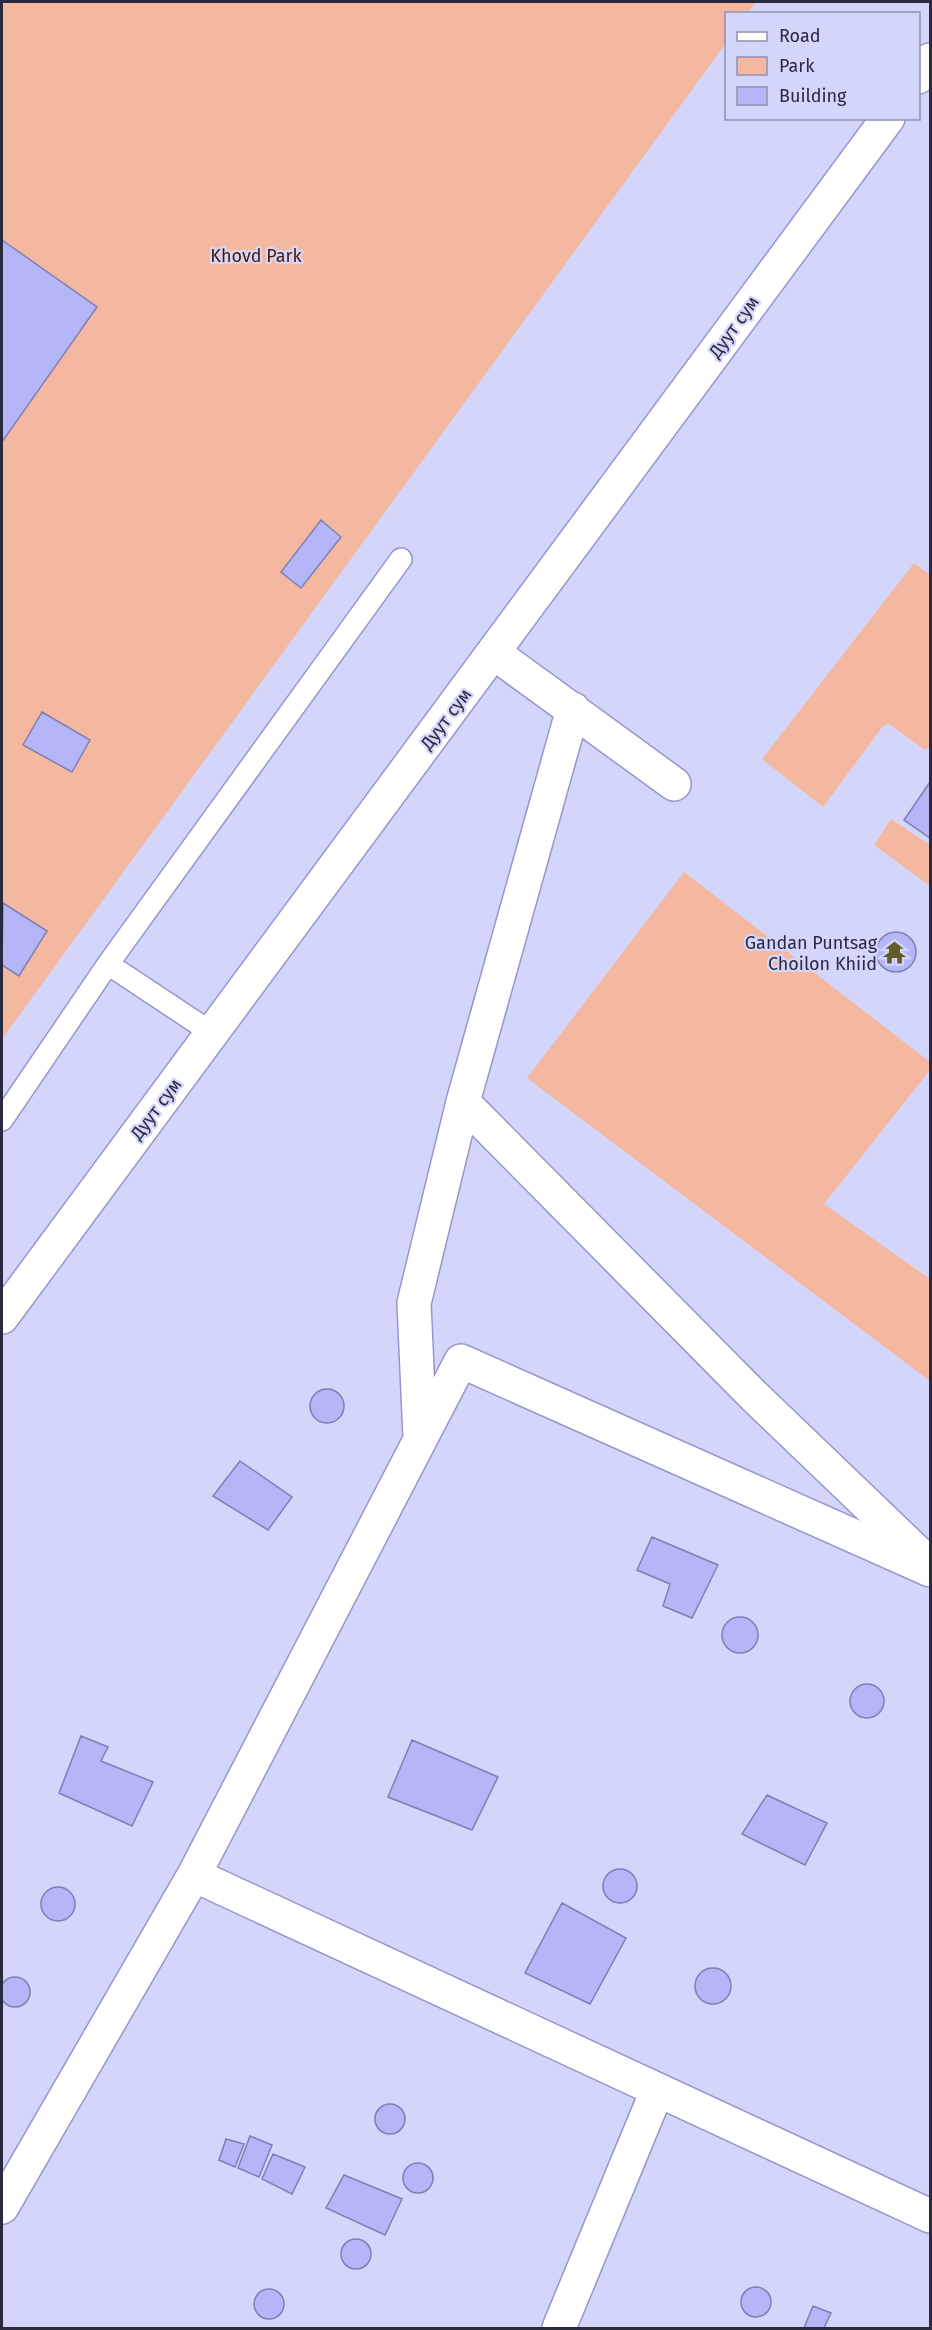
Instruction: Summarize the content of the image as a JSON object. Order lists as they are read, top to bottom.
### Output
{
  "streets": {
    "street": ["Дуут сум"]
  },
  "parks": ["Khovd Park"],
  "places": {
    "temple": ["Gandan Puntsag Choilon Khiid"]
  },
  "legend": ["Road", "Park", "Building"]
}
